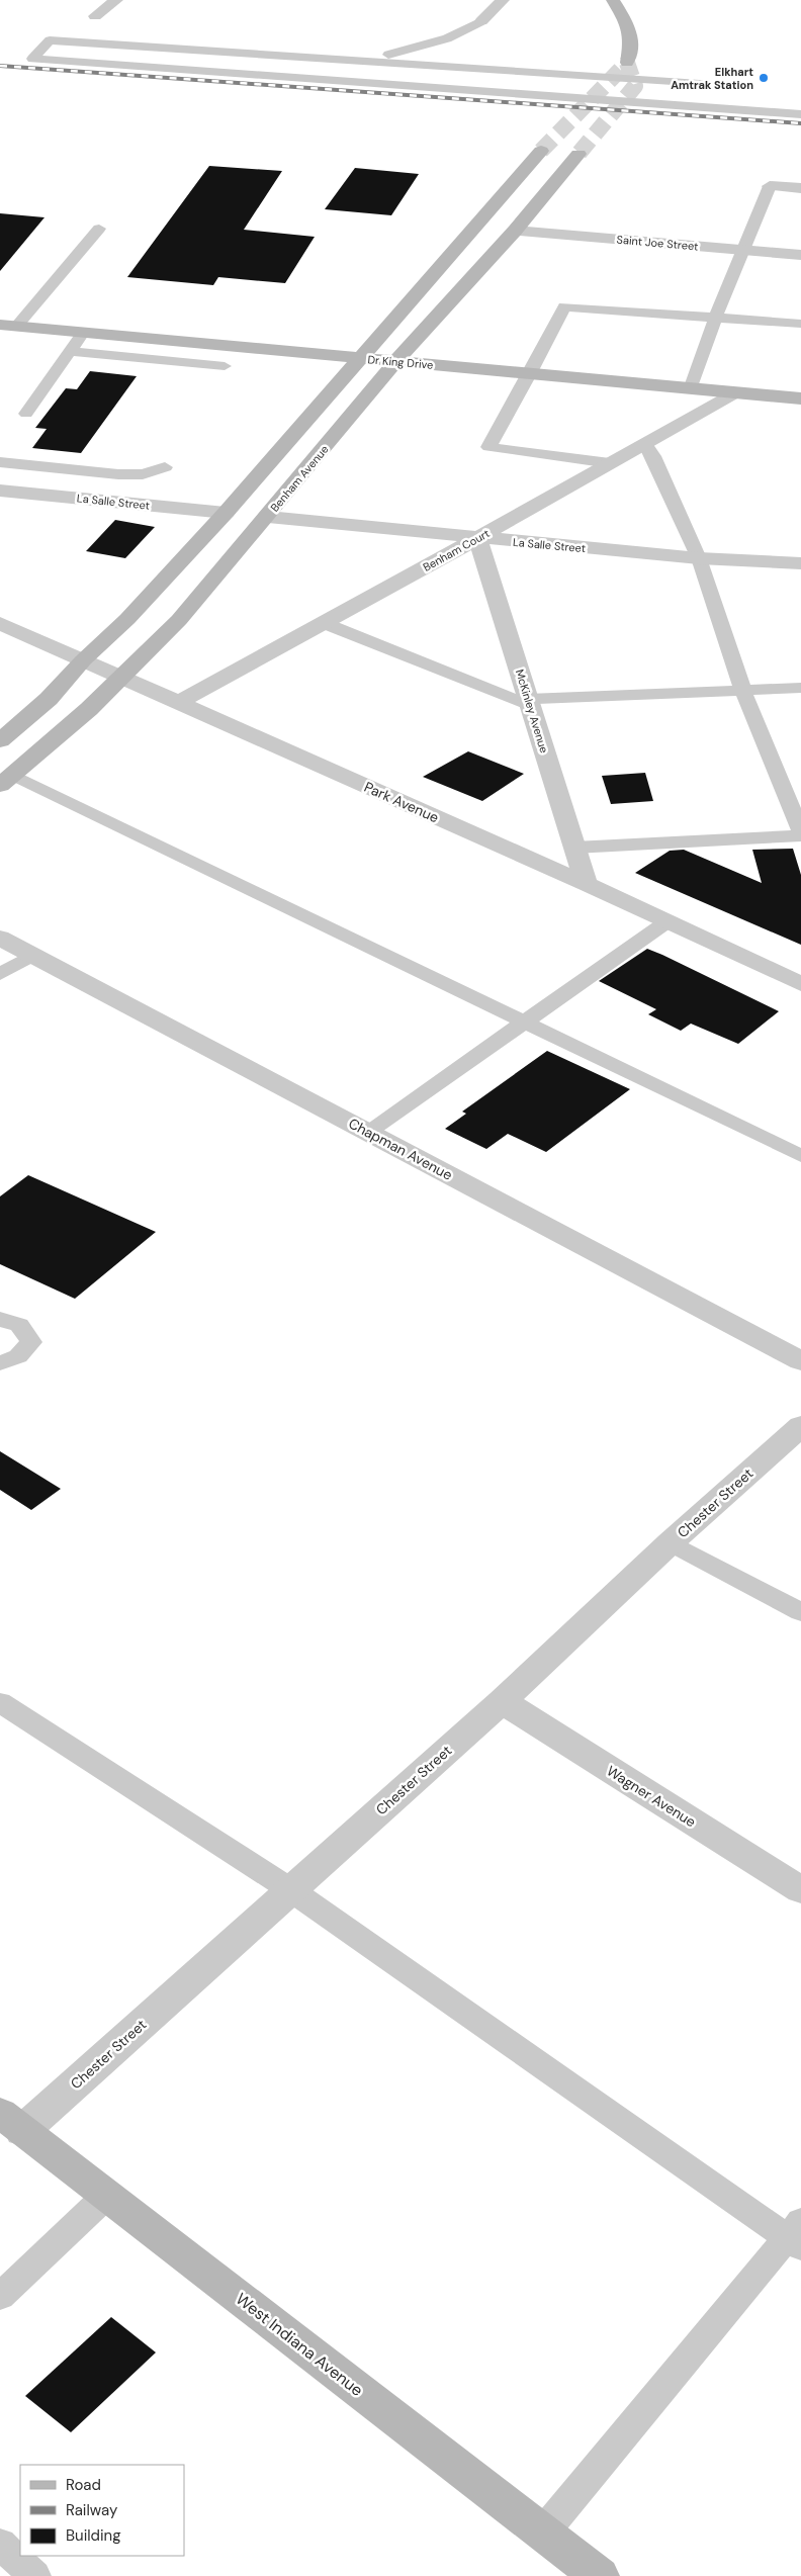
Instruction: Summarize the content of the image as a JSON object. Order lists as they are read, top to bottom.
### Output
{
  "streets": {
    "main road": ["Dr King Drive", "Benham Avenue", "West Indiana Avenue"],
    "street": [
      "Saint Joe Street",
      "La Salle Street",
      "Benham Court",
      "McKinley Avenue",
      "Park Avenue",
      "Chapman Avenue",
      "Chester Street",
      "Wagner Avenue"
    ]
  },
  "crossings": [
    ["Saint Joe Street", "Benham Avenue"],
    ["Dr King Drive", "Benham Avenue"],
    ["Dr King Drive", "Benham Court"],
    ["Benham Avenue", "La Salle Street"],
    ["Benham Avenue", "Park Avenue"],
    ["La Salle Street", "Benham Court"],
    ["La Salle Street", "McKinley Avenue"],
    ["Benham Court", "McKinley Avenue"],
    ["Benham Court", "Park Avenue"],
    ["McKinley Avenue", "Park Avenue"],
    ["Chester Street", "Wagner Avenue"],
    ["Chester Street", "West Indiana Avenue"]
  ],
  "places": ["Elkhart Amtrak Station"],
  "legend": ["Road", "Railway", "Building"]
}
